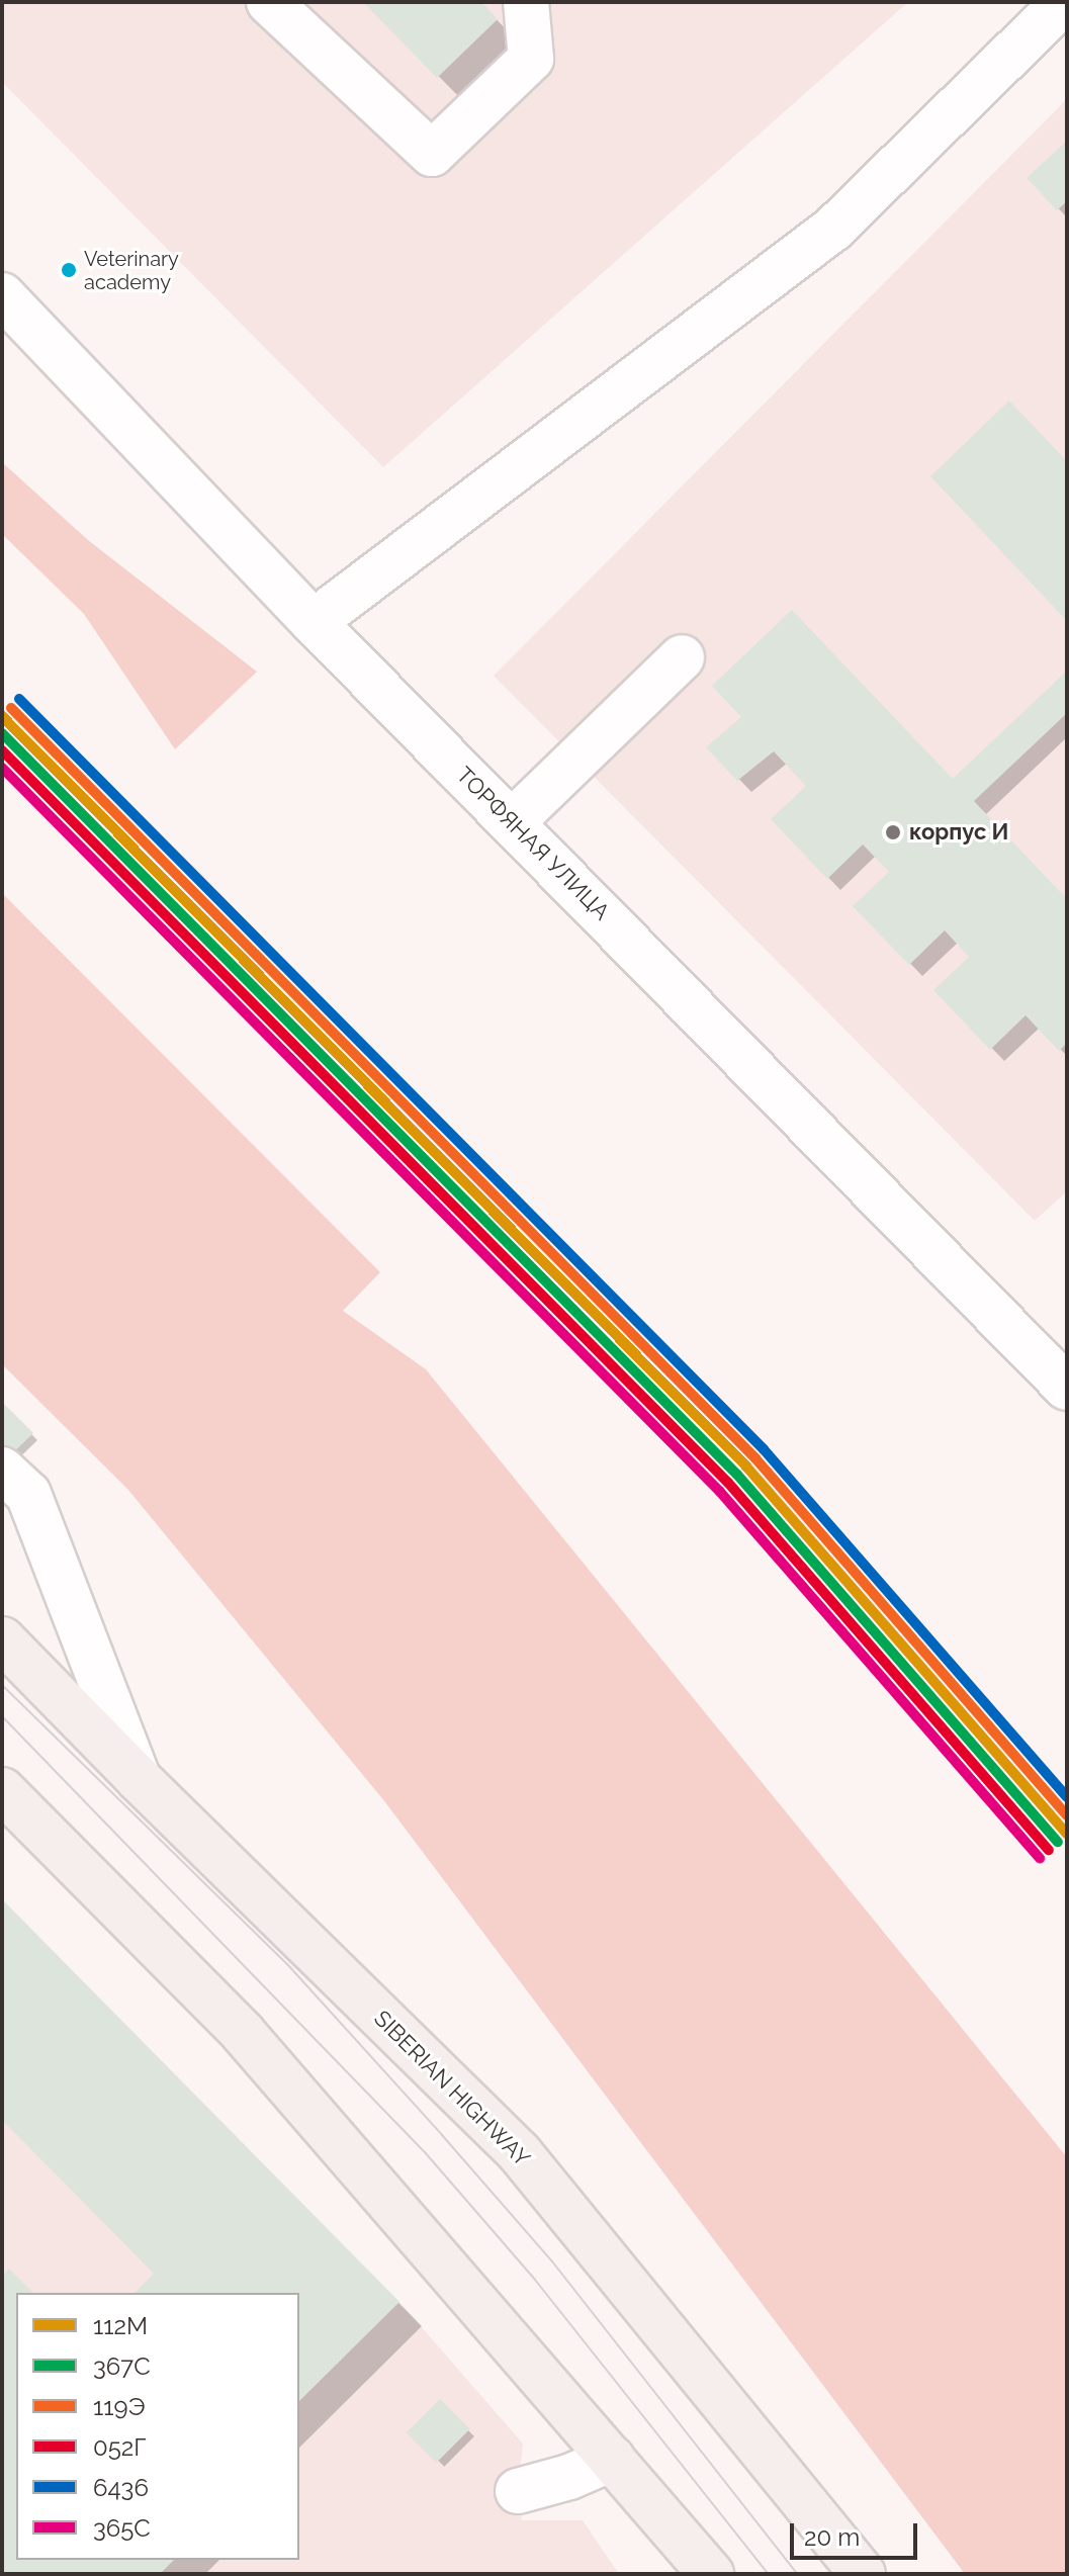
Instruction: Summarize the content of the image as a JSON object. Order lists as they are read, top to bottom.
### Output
{
  "streets": {
    "main road": ["SIBERIAN HIGHWAY"],
    "street": ["ТОРФЯНАЯ УЛИЦА"]
  },
  "places": ["Veterinary academy", "корпус И"],
  "lines": [
    "transit line 6436",
    "transit line 119Э",
    "transit line 112М",
    "transit line 367С",
    "transit line 052Г",
    "transit line 365С"
  ],
  "legend": [
    "112М",
    "367С",
    "119Э",
    "052Г",
    "6436",
    "365С"
  ],
  "scale_bar": "20 m"
}
